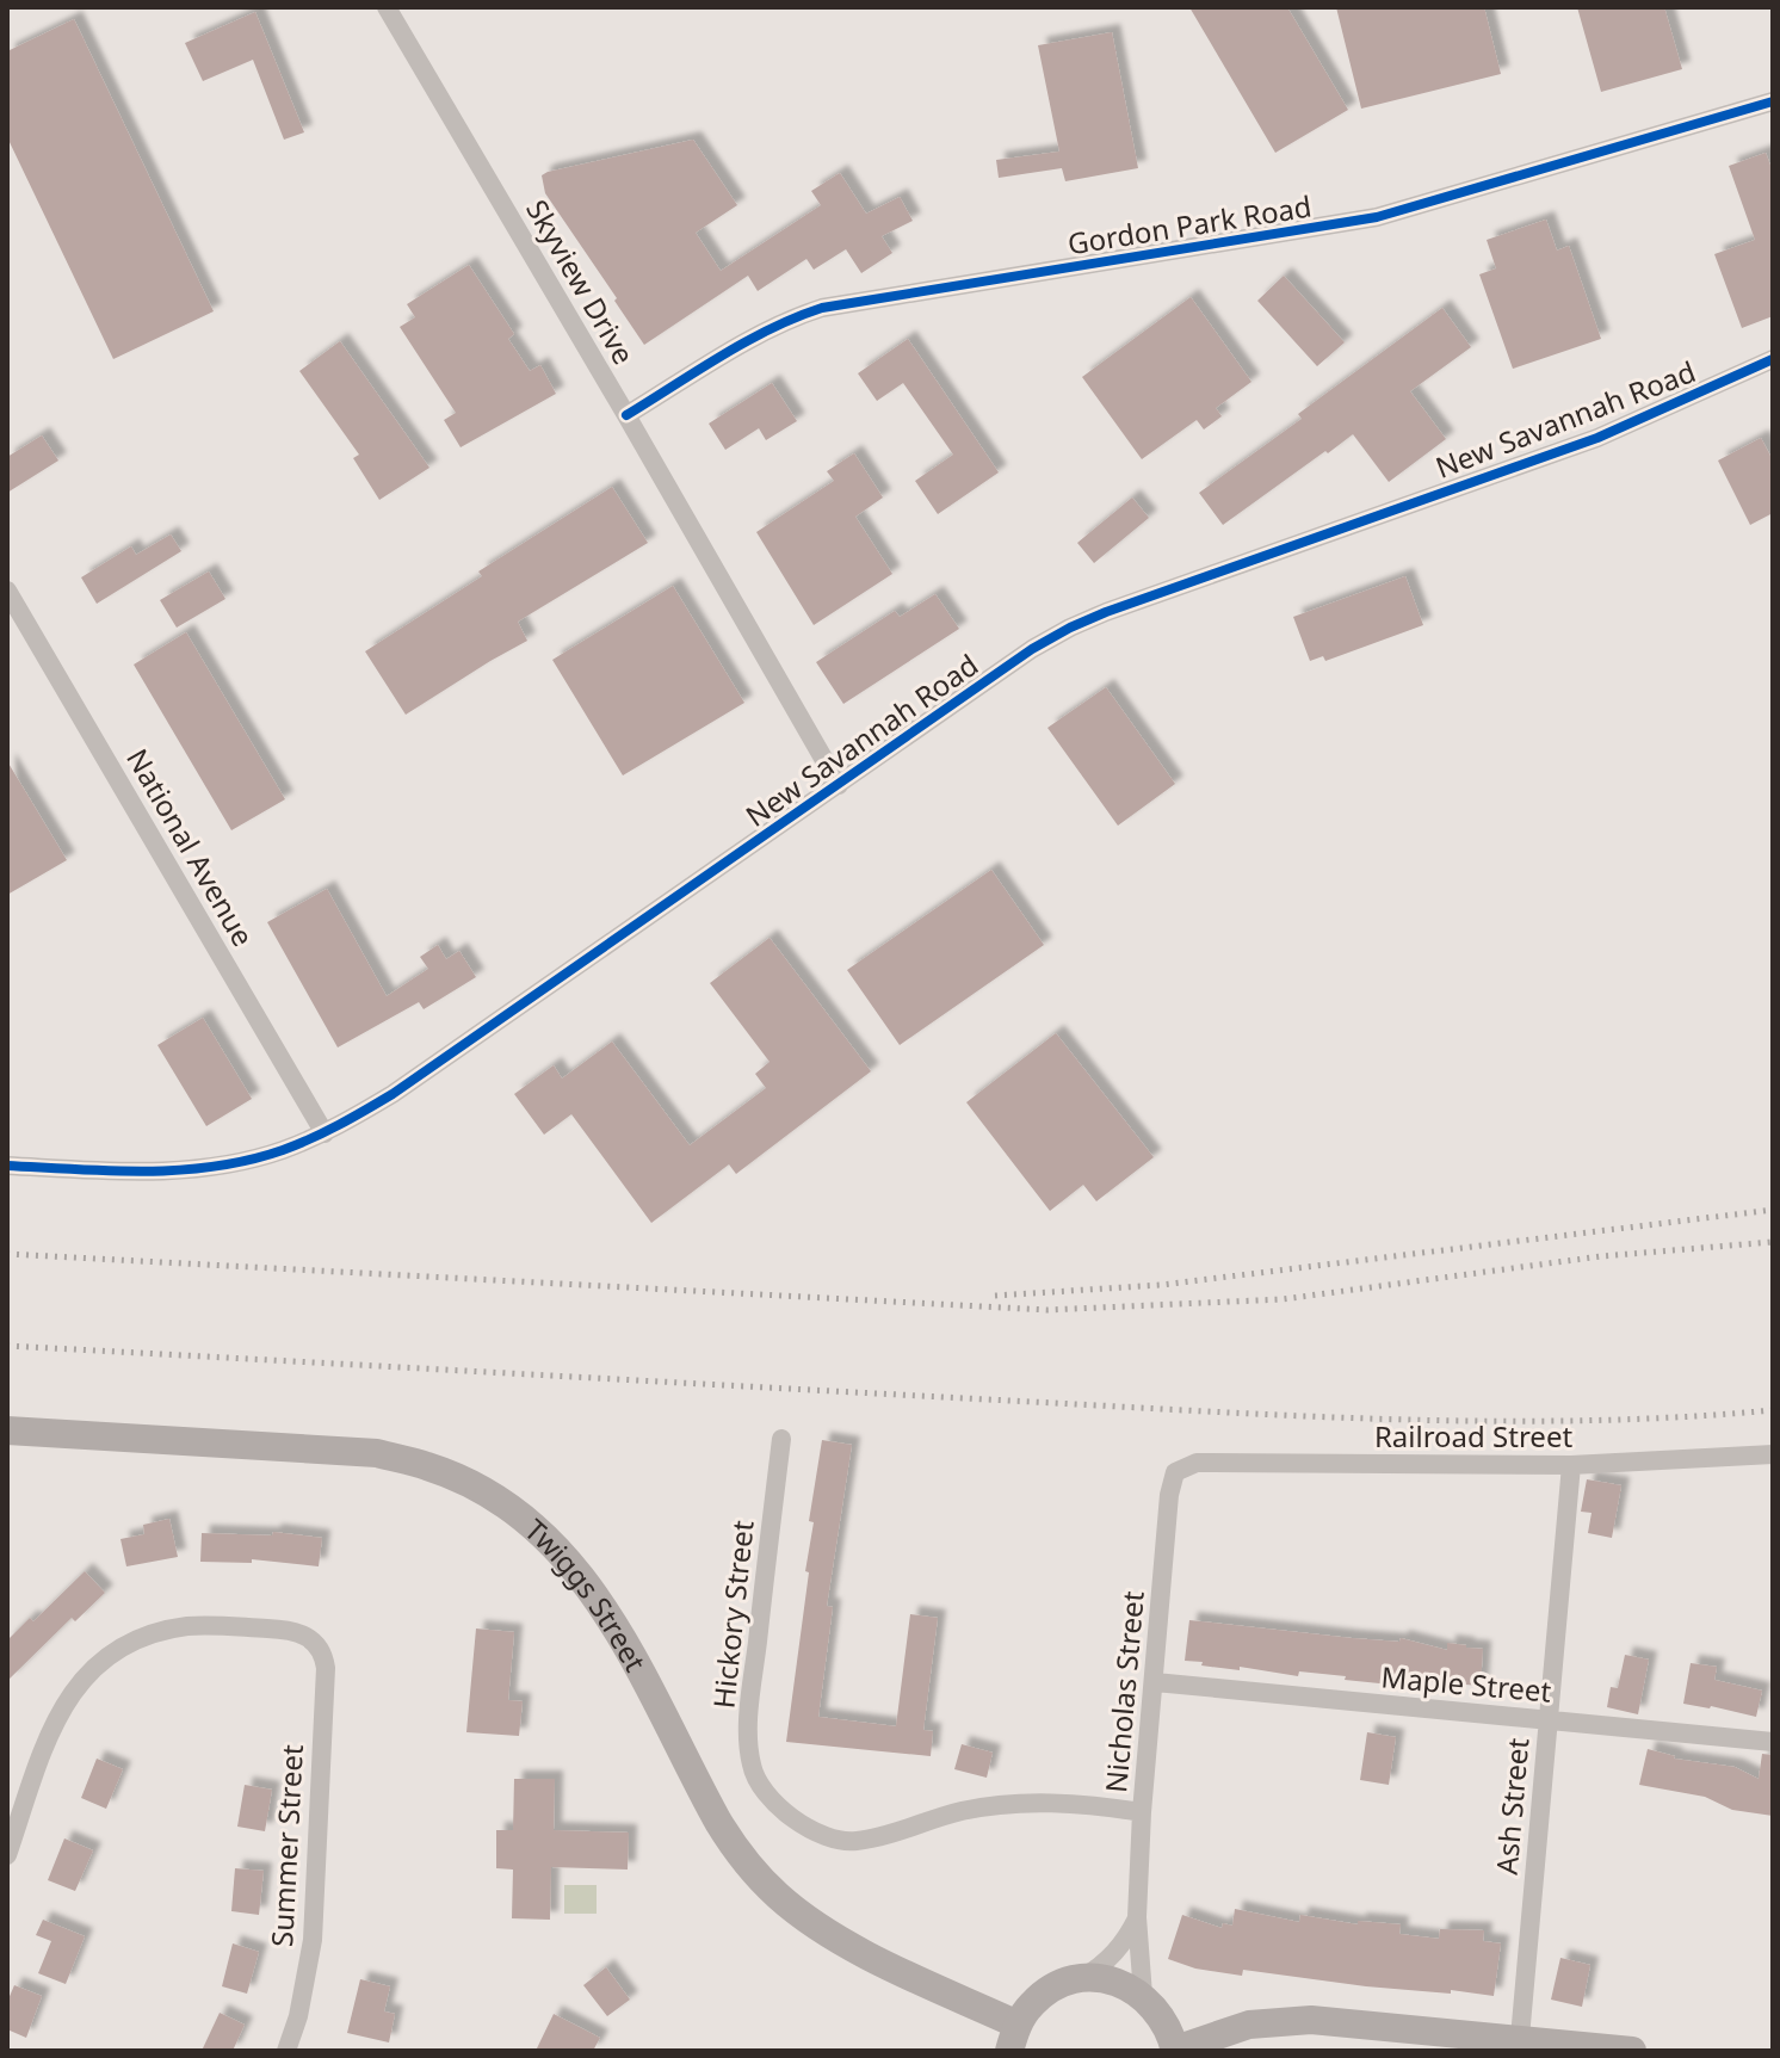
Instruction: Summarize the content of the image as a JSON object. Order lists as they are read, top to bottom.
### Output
{
  "streets": {
    "main road": ["Twiggs Street"],
    "street": [
      "Gordon Park Road",
      "Skyview Drive",
      "New Savannah Road",
      "National Avenue",
      "Railroad Street",
      "Hickory Street",
      "Maple Street",
      "Nicholas Street",
      "Ash Street",
      "Summer Street"
    ]
  },
  "crossings": [
    ["Gordon Park Road", "Skyview Drive"],
    ["Skyview Drive", "New Savannah Road"],
    ["New Savannah Road", "National Avenue"],
    ["Railroad Street", "Nicholas Street"],
    ["Railroad Street", "Ash Street"],
    ["Hickory Street", "Nicholas Street"],
    ["Maple Street", "Nicholas Street"],
    ["Maple Street", "Ash Street"]
  ]
}
